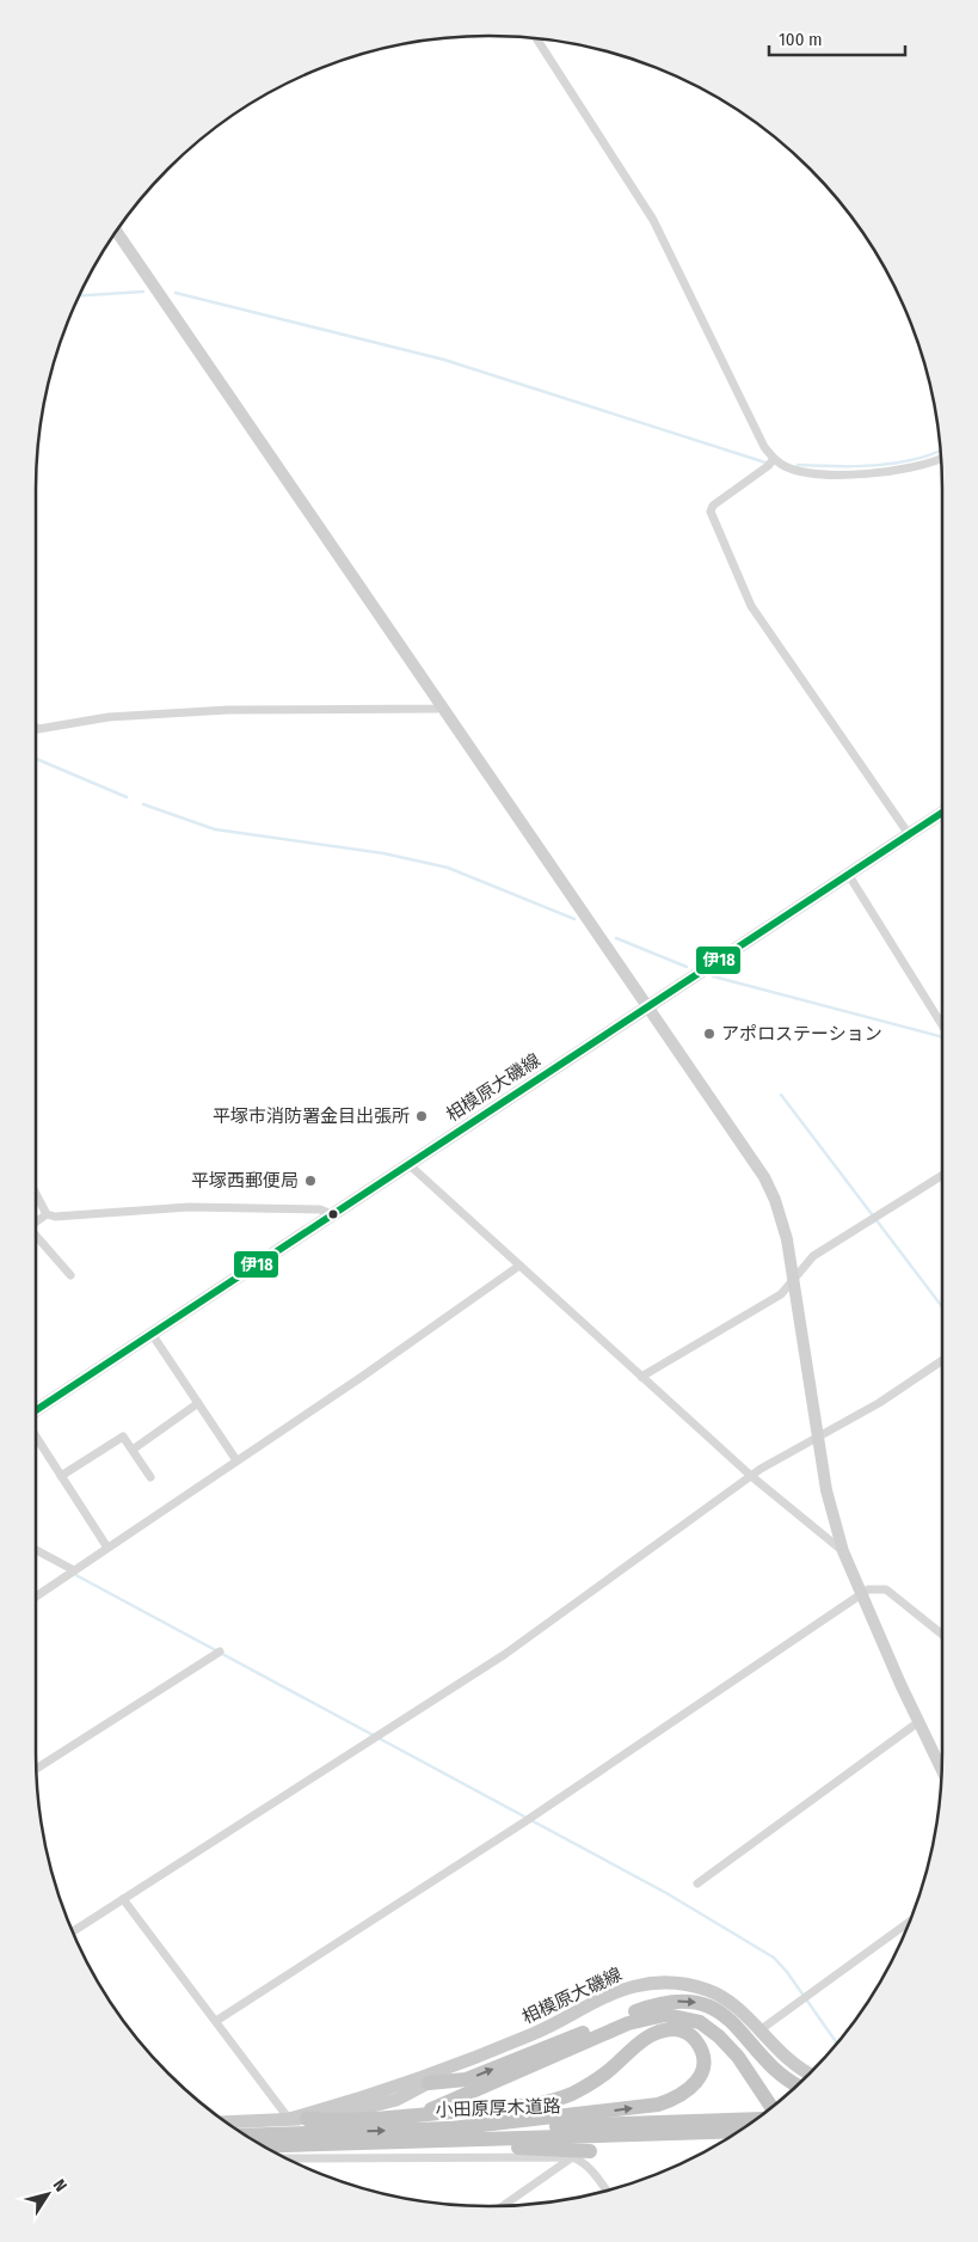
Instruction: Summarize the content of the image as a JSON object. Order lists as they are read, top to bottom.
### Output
{
  "streets": {
    "highway": ["小田原厚木道路"],
    "main road": ["相模原大磯線"]
  },
  "places": ["アポロステーション", "平塚市消防署金目出張所", "平塚西郵便局"],
  "lines": ["transit line 伊18"],
  "scale_bar": "100 m",
  "north": "top right"
}
